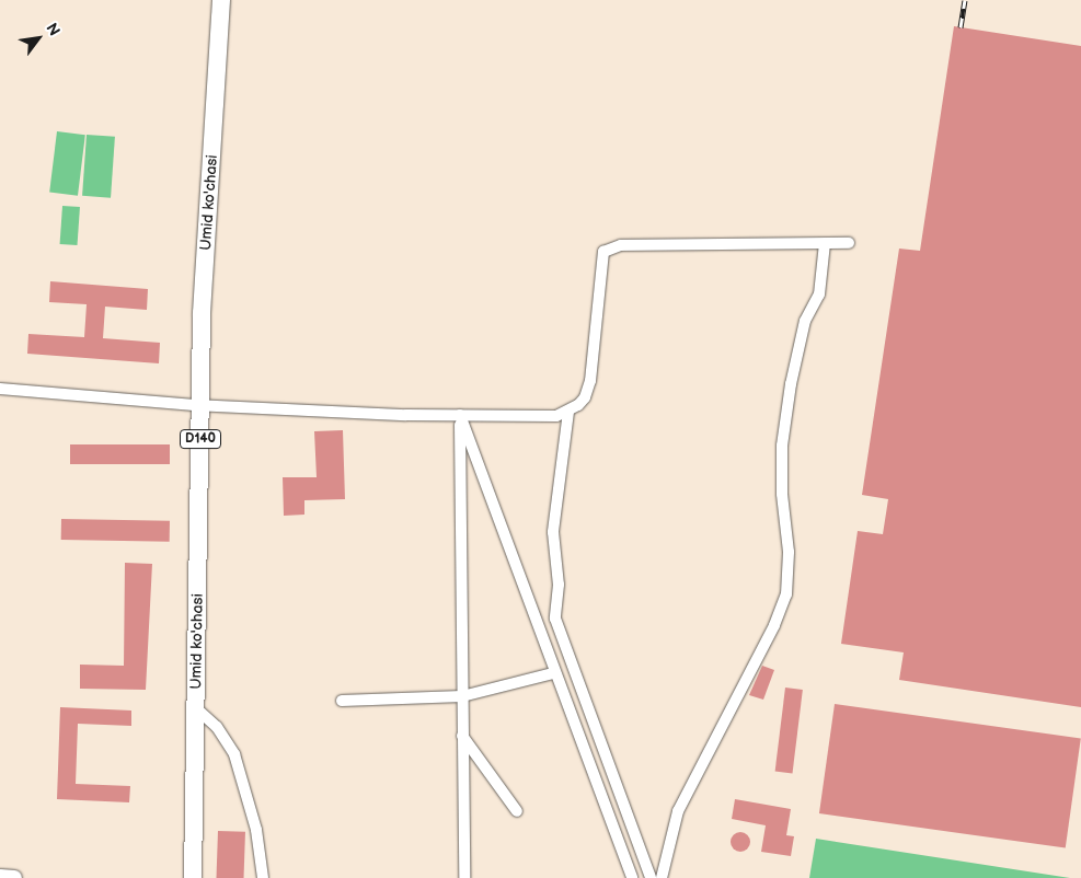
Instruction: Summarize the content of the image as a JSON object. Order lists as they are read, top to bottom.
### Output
{
  "streets": {
    "main road": ["Umid ko'chasi", "D140"]
  },
  "north": "top right"
}
